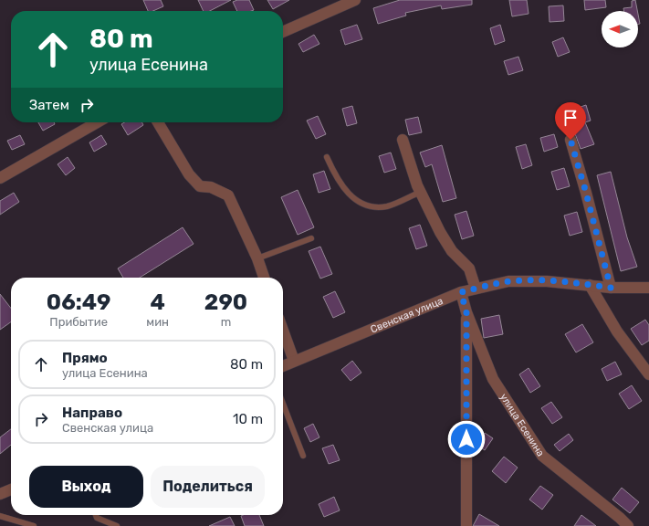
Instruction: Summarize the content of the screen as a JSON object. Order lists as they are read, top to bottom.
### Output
{
  "streets": {
    "street": ["Свенская улица", "улица Есенина"]
  },
  "crossings": [
    ["Свенская улица", "улица Есенина"]
  ],
  "north": "left",
  "page": {
    "turn": ["80 m", "улица Есенина"],
    "then": "Затем",
    "eta": [
      "06:49",
      "Прибытие",
      "4",
      "мин",
      "290",
      "m"
    ],
    "list": [
      {
        "name": "Прямо",
        "note": "улица Есенина",
        "value": "80 m"
      },
      {
        "name": "Направо",
        "note": "Свенская улица",
        "value": "10 m"
      }
    ],
    "buttons": ["Выход", "Поделиться"]
  }
}
